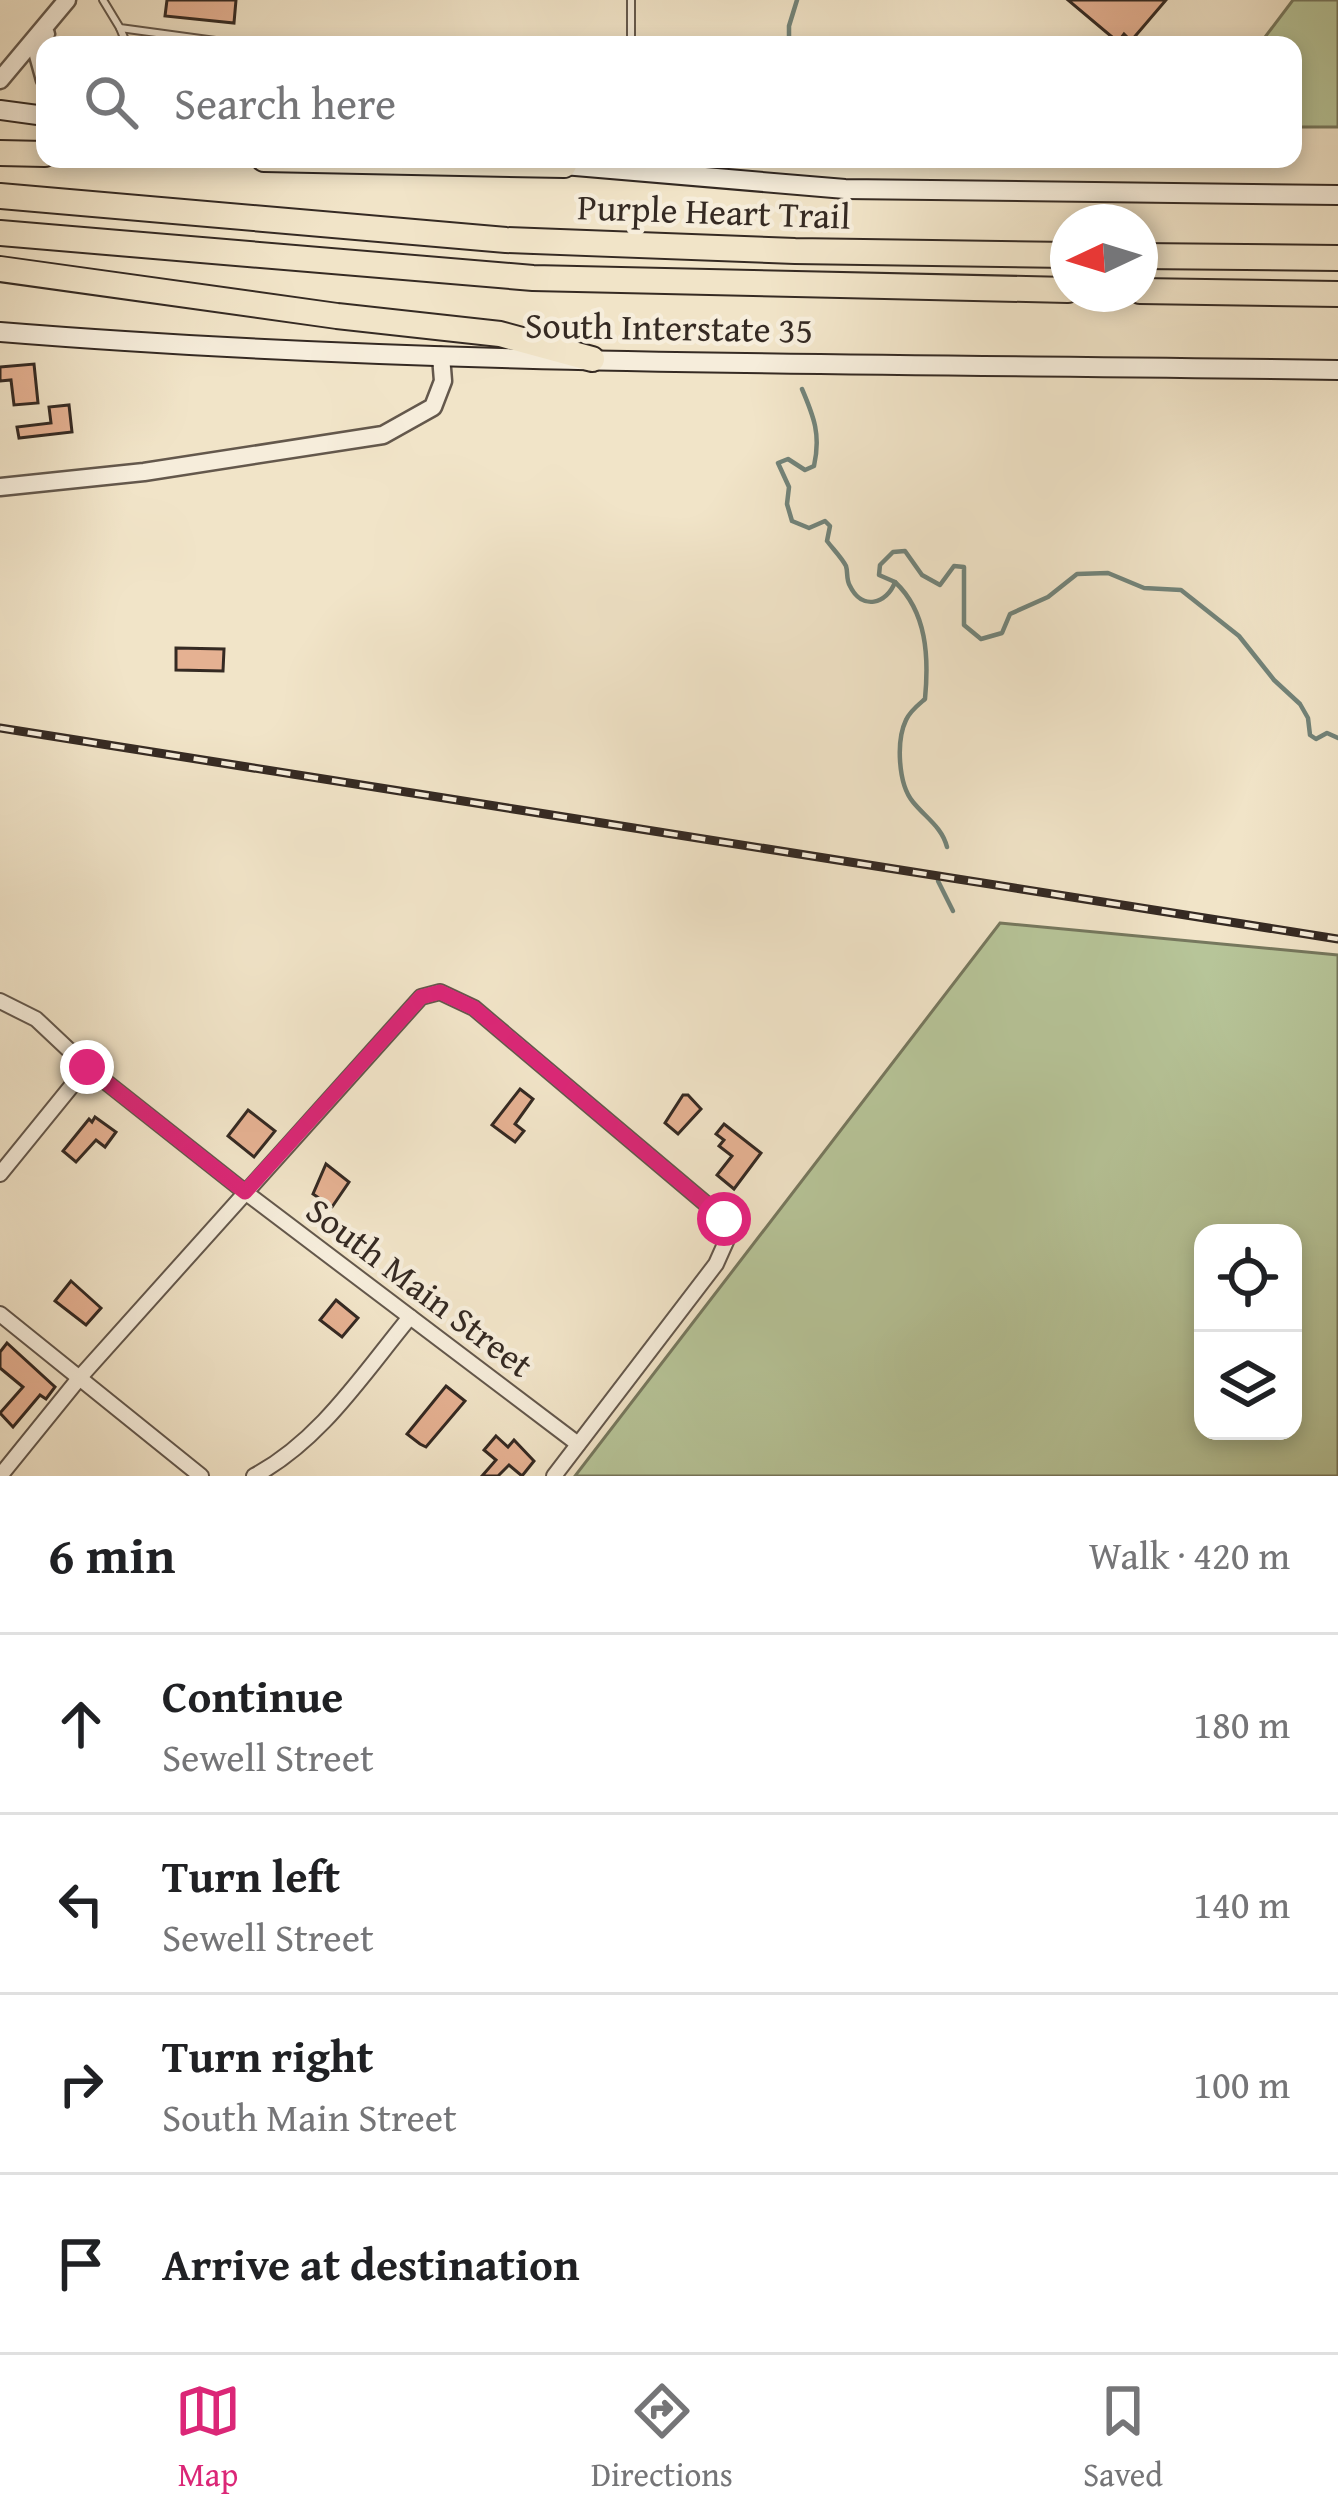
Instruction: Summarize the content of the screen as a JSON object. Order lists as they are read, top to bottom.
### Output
{
  "streets": {
    "highway": ["Purple Heart Trail"],
    "main road": ["South Interstate 35"],
    "street": ["South Main Street"]
  },
  "north": "left",
  "page": {
    "search": "Search here",
    "heading": ["6 min", "Walk · 420 m"],
    "list": [
      ["Continue", "Sewell Street", "180 m"],
      ["Turn left", "Sewell Street", "140 m"],
      ["Turn right", "South Main Street", "100 m"],
      "Arrive at destination"
    ],
    "nav": ["Map", "Directions", "Saved"]
  }
}
